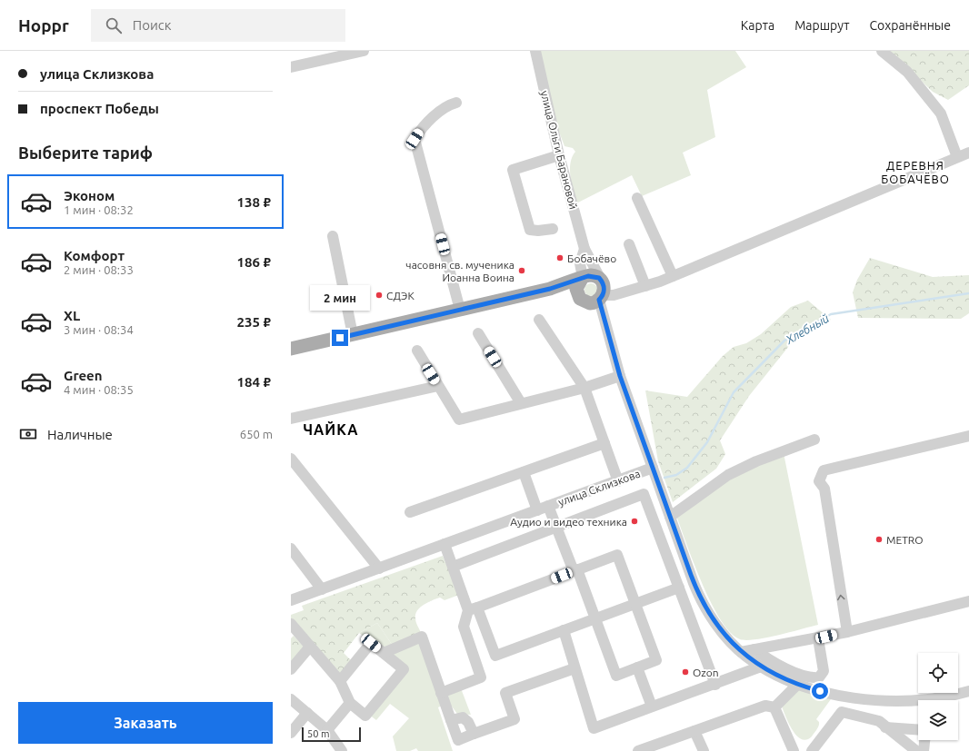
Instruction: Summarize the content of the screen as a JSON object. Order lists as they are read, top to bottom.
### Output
{
  "streets": {
    "street": ["улица Ольги Барановой", "улица Склизкова"]
  },
  "districts": ["ДЕРЕВНЯ БОБАЧЁВО", "ЧАЙКА"],
  "water": ["Хлебный"],
  "places": [
    "Бобачёво",
    "часовня св. мученика Иоанна Воина",
    "СДЭК",
    "Аудио и видео техника",
    "METRO",
    "Ozon"
  ],
  "scale_bar": "50 m",
  "page": {
    "header": "Hoppr",
    "search": "Поиск",
    "nav": ["Карта", "Маршрут", "Сохранённые"],
    "banner": ["улица Склизкова", "проспект Победы"],
    "heading": "Выберите тариф",
    "list": [
      {
        "name": "Эконом",
        "note": "1 мин · 08:32",
        "value": "138 ₽"
      },
      {
        "name": "Комфорт",
        "note": "2 мин · 08:33",
        "value": "186 ₽"
      },
      {
        "name": "XL",
        "note": "3 мин · 08:34",
        "value": "235 ₽"
      },
      {
        "name": "Green",
        "note": "4 мин · 08:35",
        "value": "184 ₽"
      }
    ],
    "bubble": "2 мин",
    "pay": ["Наличные", "650 m"],
    "buttons": "Заказать",
    "scale": "50 m"
  }
}
